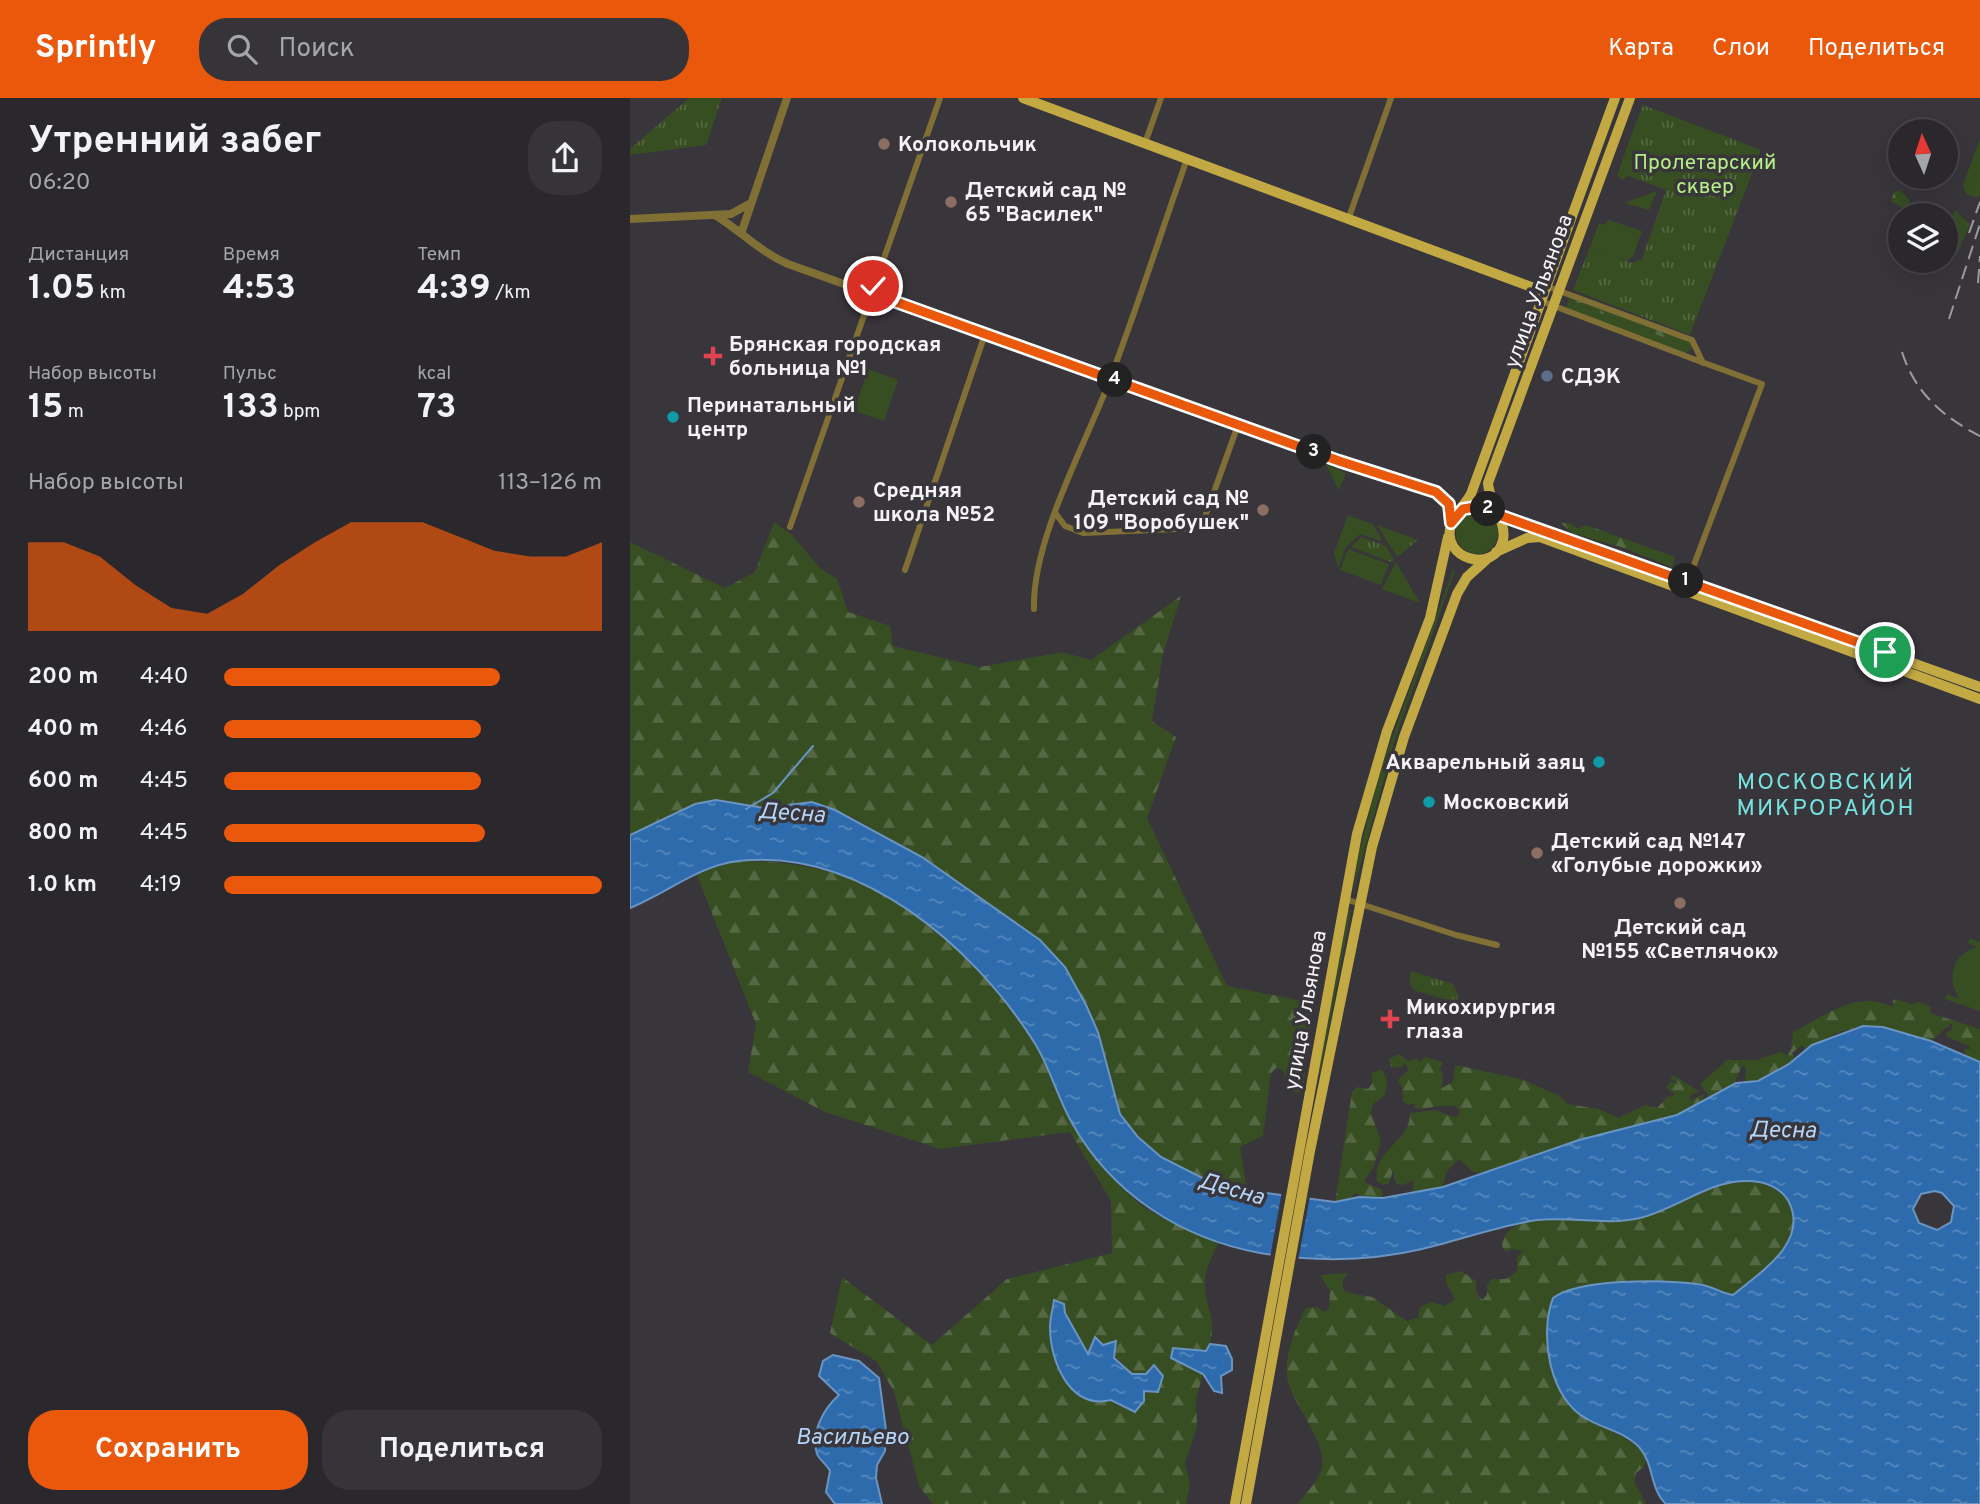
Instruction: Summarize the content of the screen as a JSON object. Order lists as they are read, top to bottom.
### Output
{
  "streets": {
    "main road": ["улица Ульянова"]
  },
  "districts": ["МОСКОВСКИЙ МИКРОРАЙОН"],
  "water": ["Десна", "Васильево"],
  "parks": ["Пролетарский сквер"],
  "places": {
    "other": [
      "Колокольчик",
      "Детский сад № 65 \"Василек\"",
      "СДЭК",
      "Перинатальный центр",
      "Средняя школа №52",
      "Детский сад № 109 \"Воробушек\"",
      "Акварельный заяц",
      "Московский",
      "Детский сад №147 «Голубые дорожки»",
      "Детский сад №155 «Светлячок»"
    ],
    "health": ["Брянская городская больница №1", "Микохирургия глаза"]
  },
  "north": "top",
  "page": {
    "header": "Sprintly",
    "search": "Поиск",
    "nav": ["Карта", "Слои", "Поделиться"],
    "heading": ["Утренний забег", "06:20"],
    "stats": [
      ["Дистанция", "1.05 km"],
      ["Время", "4:53"],
      ["Темп", "4:39 /km"],
      ["Набор высоты", "15 m"],
      ["Пульс", "133 bpm"],
      ["kcal", "73"]
    ],
    "pins": [
      "4",
      "3",
      "2",
      "1"
    ],
    "chart": ["Набор высоты", "113–126 m"],
    "list": [
      {
        "name": "200 m",
        "note": "4:40"
      },
      {
        "name": "400 m",
        "note": "4:46"
      },
      {
        "name": "600 m",
        "note": "4:45"
      },
      {
        "name": "800 m",
        "note": "4:45"
      },
      {
        "name": "1.0 km",
        "note": "4:19"
      }
    ],
    "buttons": ["Сохранить", "Поделиться"]
  }
}
